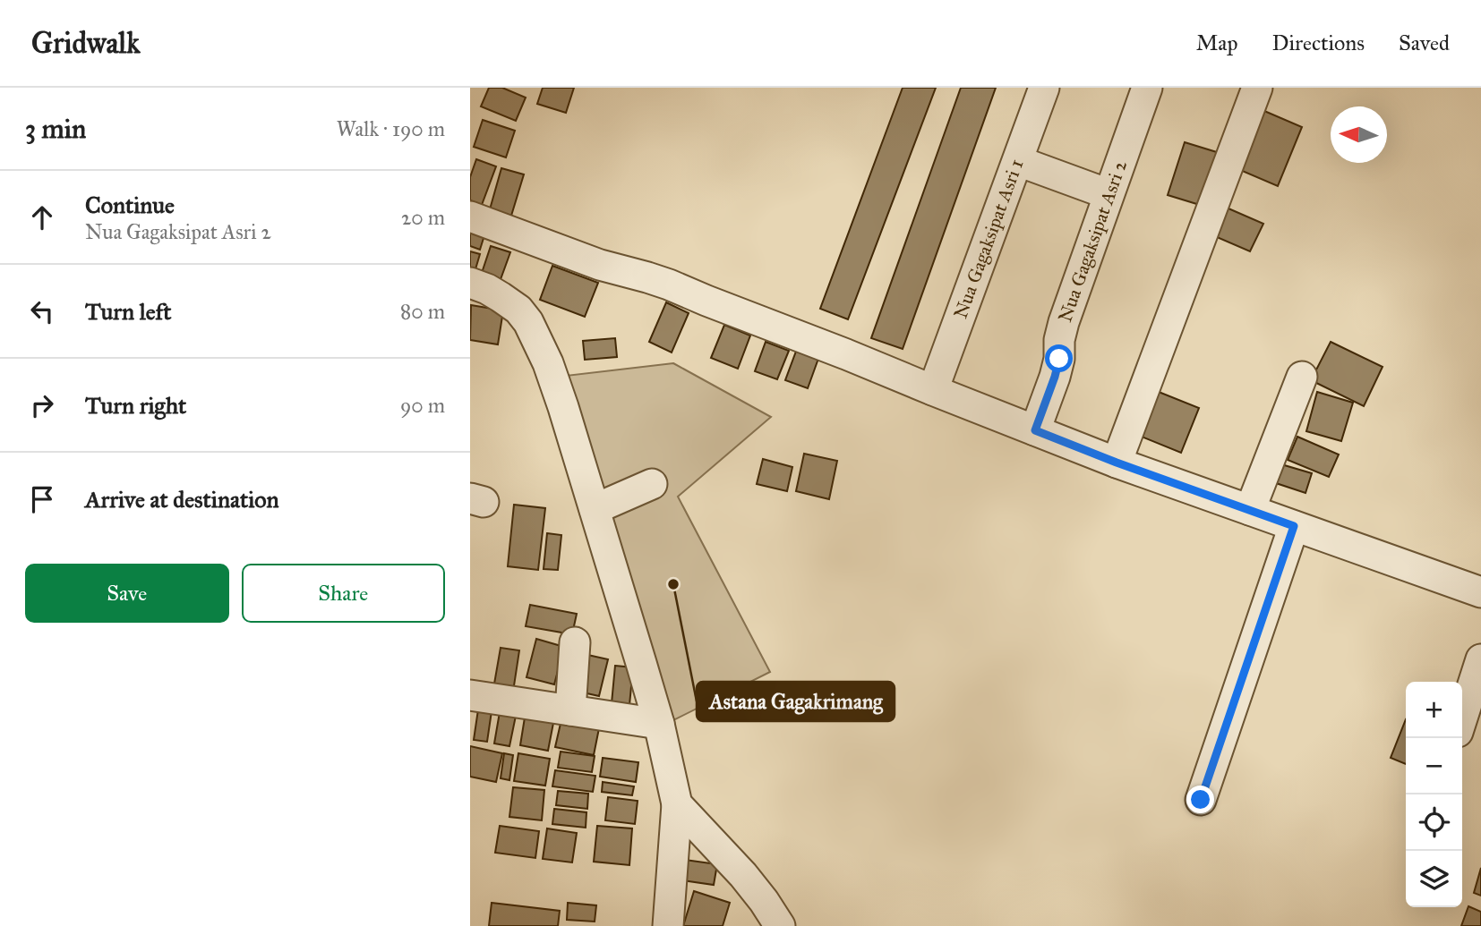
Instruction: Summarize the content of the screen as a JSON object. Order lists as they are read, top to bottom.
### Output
{
  "streets": {
    "street": ["Nua Gagaksipat Asri 1", "Nua Gagaksipat Asri 2"]
  },
  "places": ["Astana Gagakrimang"],
  "north": "left",
  "page": {
    "header": "Gridwalk",
    "nav": ["Map", "Directions", "Saved"],
    "heading": ["3 min", "Walk · 190 m"],
    "list": [
      ["Continue", "Nua Gagaksipat Asri 2", "20 m"],
      ["Turn left", "80 m"],
      ["Turn right", "90 m"],
      "Arrive at destination"
    ],
    "buttons": ["Save", "Share"],
    "map_buttons": ["+", "−"]
  }
}
